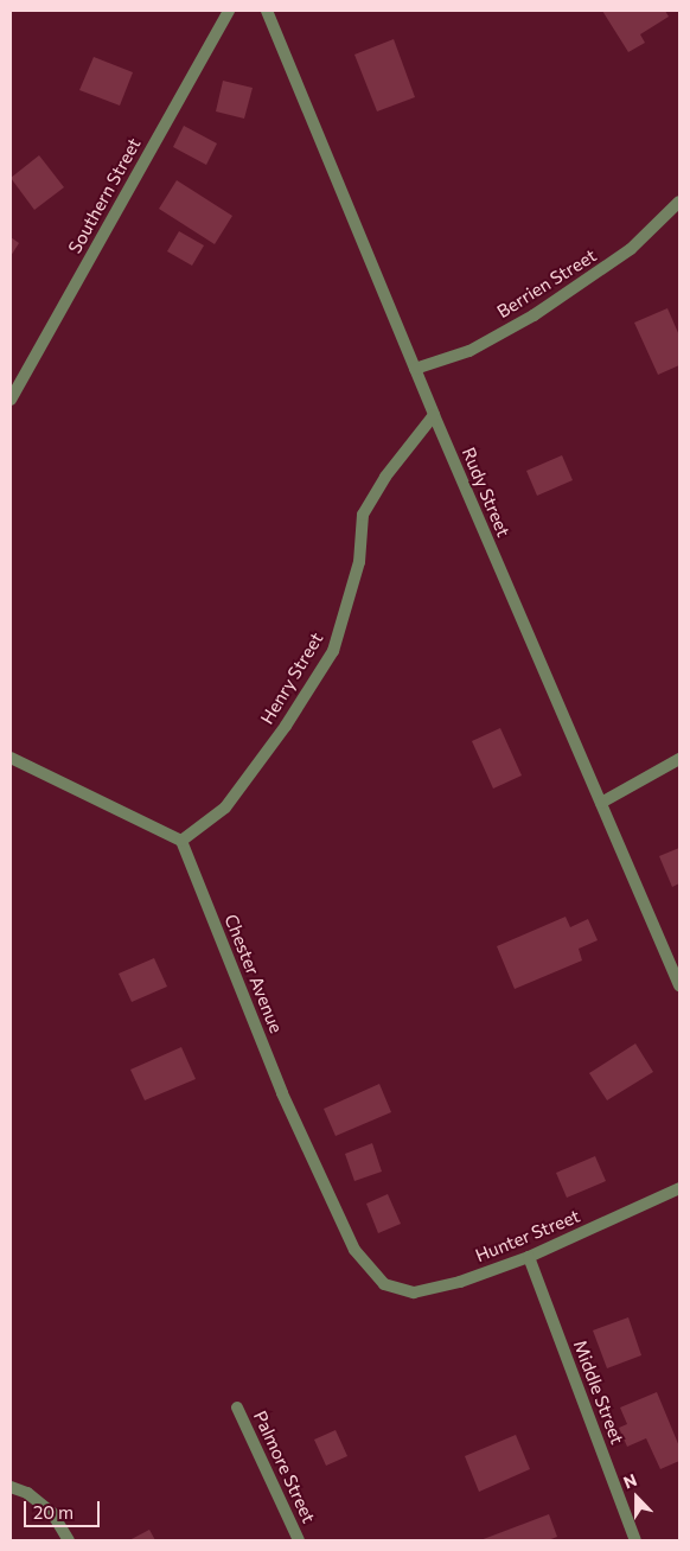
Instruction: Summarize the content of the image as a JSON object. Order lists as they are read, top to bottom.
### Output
{
  "streets": {
    "street": [
      "Southern Street",
      "Berrien Street",
      "Rudy Street",
      "Henry Street",
      "Chester Avenue",
      "Hunter Street",
      "Middle Street",
      "Palmore Street"
    ]
  },
  "crossings": [
    ["Berrien Street", "Rudy Street"],
    ["Rudy Street", "Henry Street"],
    ["Henry Street", "Chester Avenue"],
    ["Chester Avenue", "Hunter Street"],
    ["Hunter Street", "Middle Street"]
  ],
  "scale_bar": "20 m",
  "north": "top"
}
